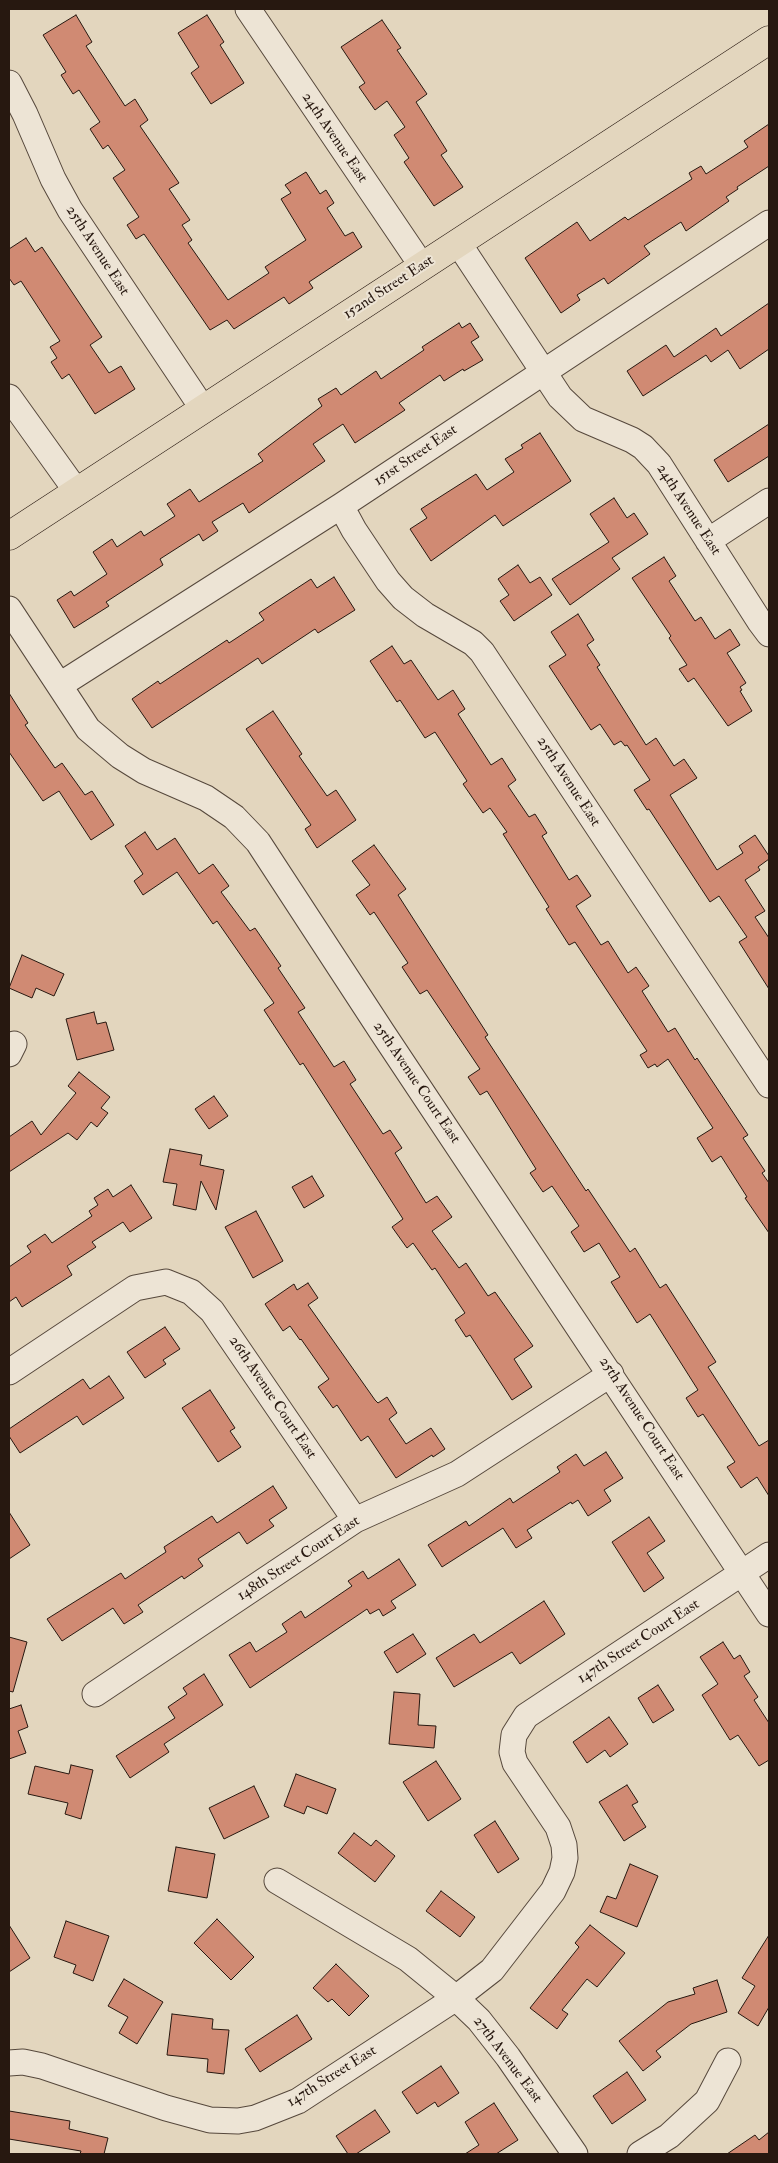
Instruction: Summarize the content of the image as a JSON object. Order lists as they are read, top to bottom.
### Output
{
  "streets": {
    "main road": ["152nd Street East"],
    "street": [
      "24th Avenue East",
      "25th Avenue East",
      "151st Street East",
      "25th Avenue Court East",
      "26th Avenue Court East",
      "148th Street Court East",
      "147th Street Court East",
      "27th Avenue East",
      "147th Street East"
    ]
  },
  "crossings": [
    ["24th Avenue East", "152nd Street East"],
    ["24th Avenue East", "151st Street East"],
    ["25th Avenue East", "152nd Street East"],
    ["25th Avenue East", "151st Street East"],
    ["151st Street East", "25th Avenue Court East"],
    ["25th Avenue Court East", "148th Street Court East"],
    ["25th Avenue Court East", "147th Street Court East"],
    ["26th Avenue Court East", "148th Street Court East"],
    ["147th Street Court East", "147th Street East"],
    ["27th Avenue East", "147th Street East"]
  ]
}
